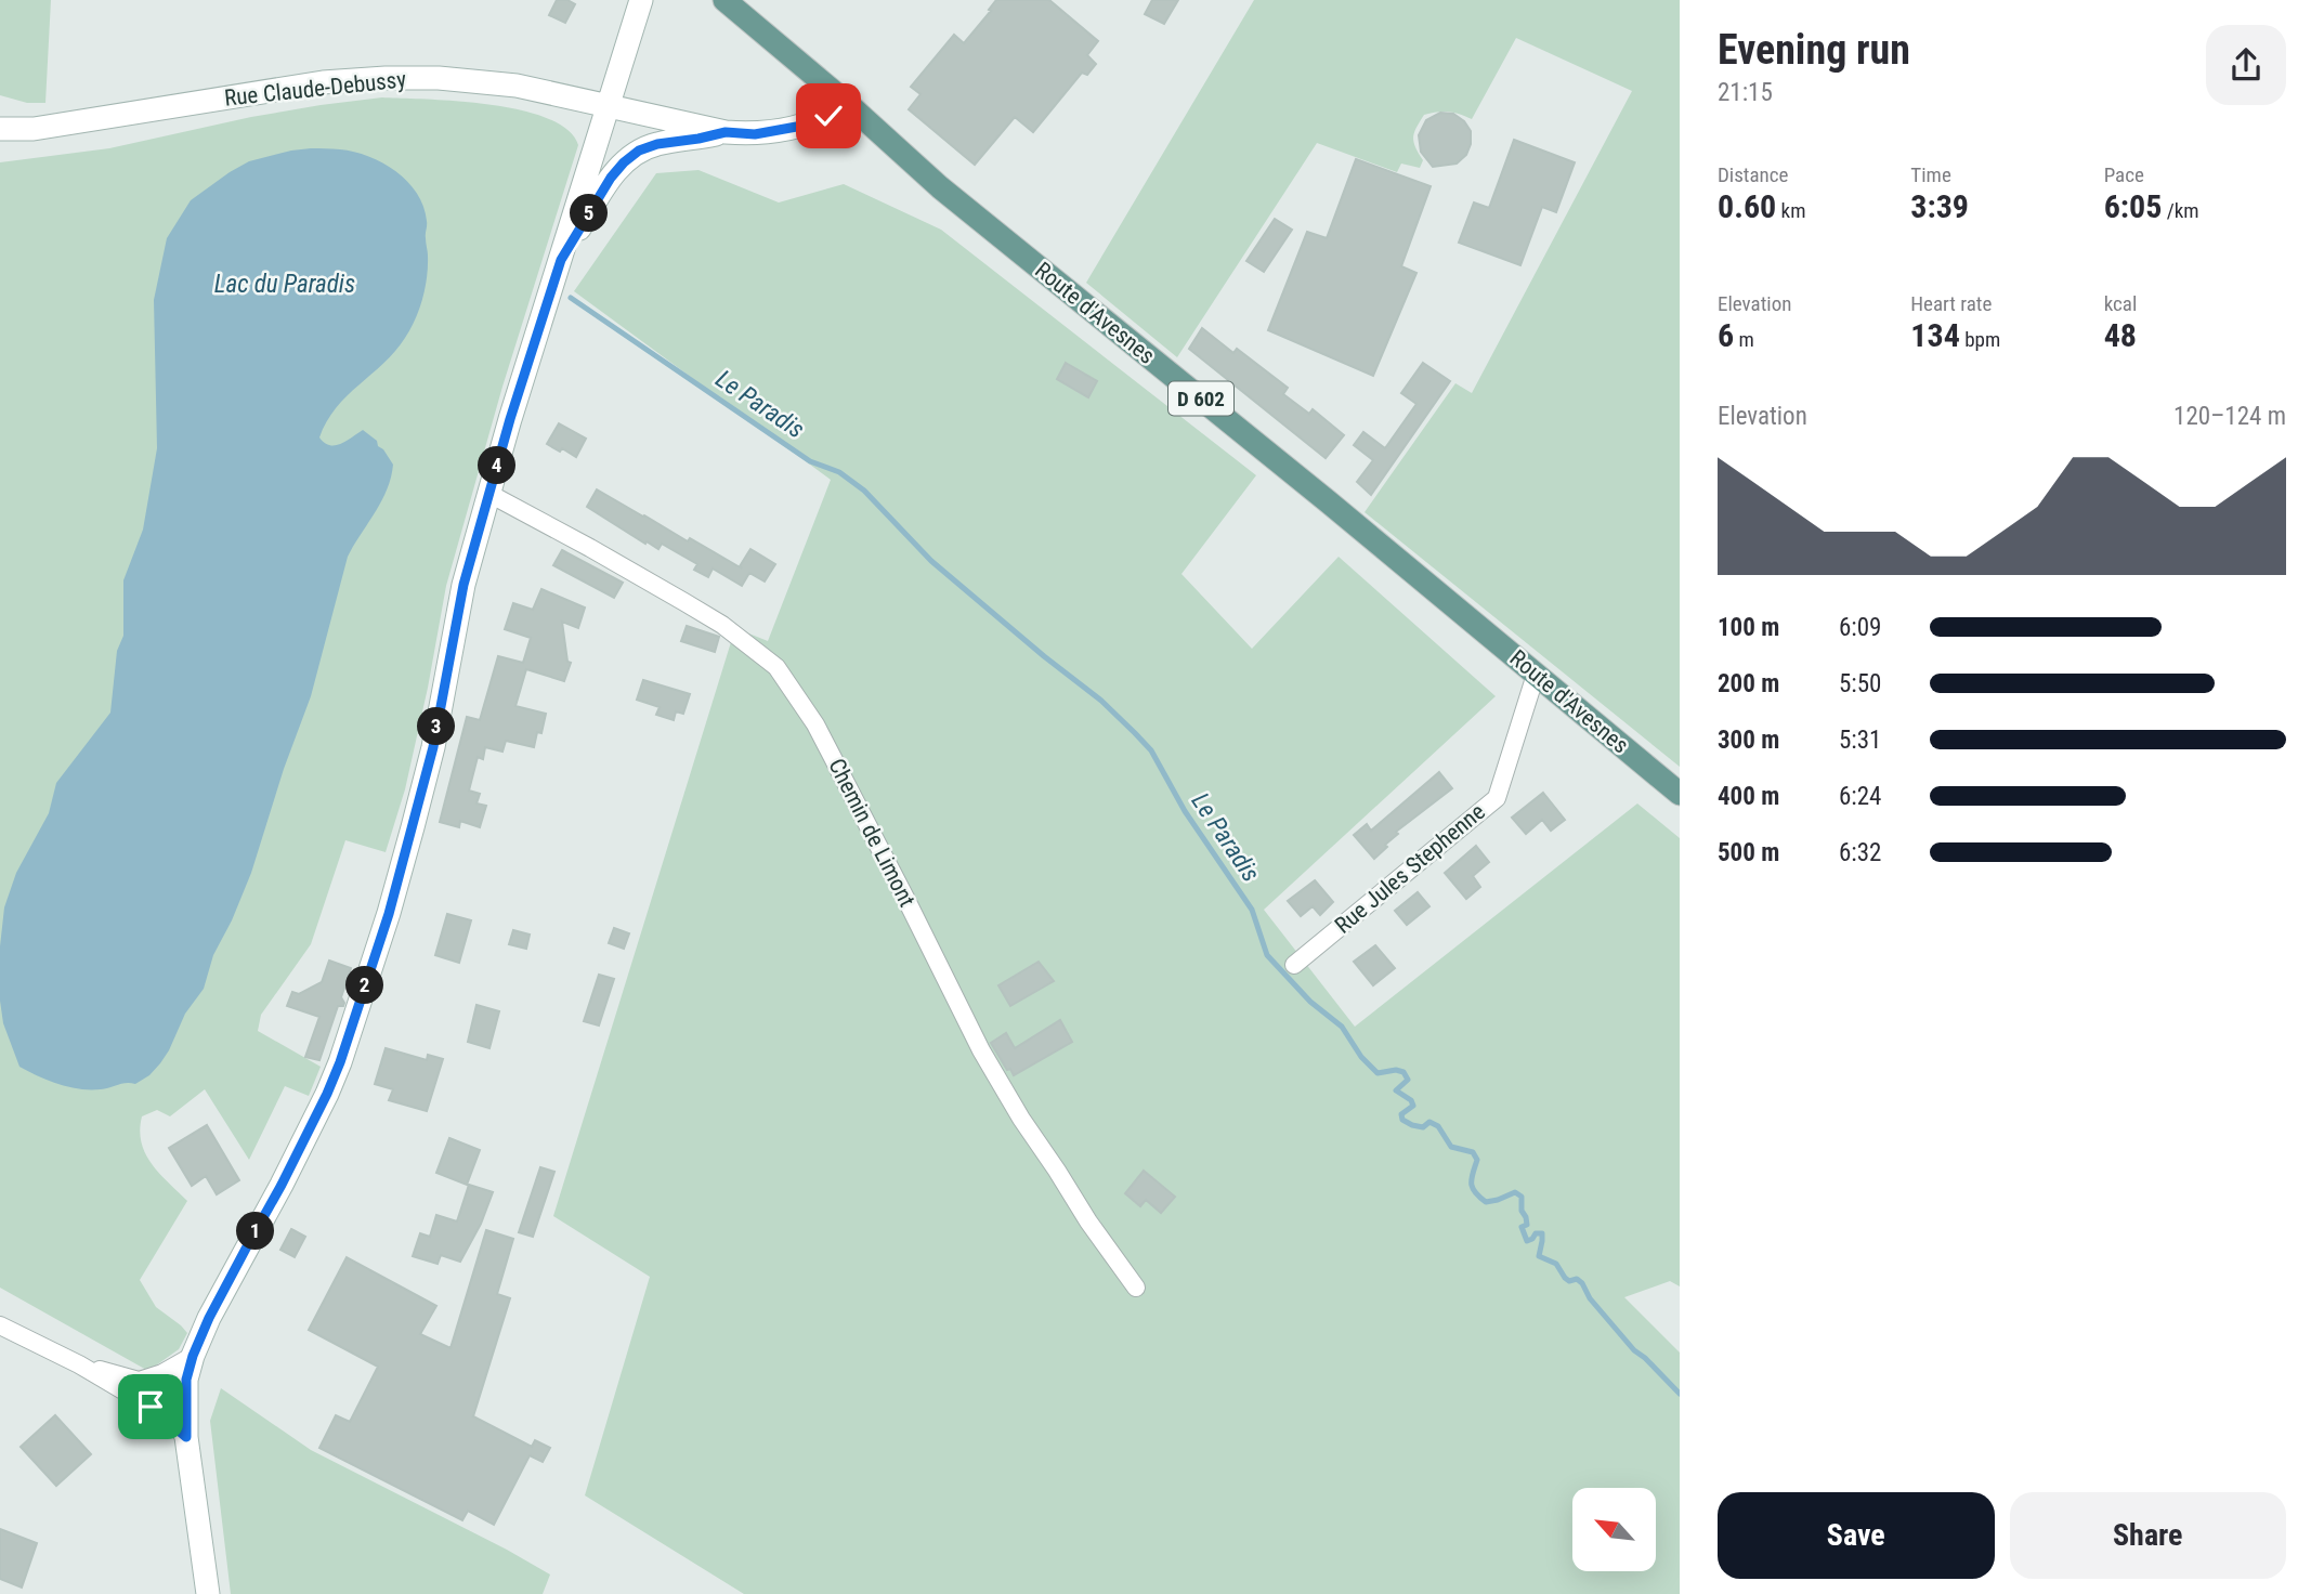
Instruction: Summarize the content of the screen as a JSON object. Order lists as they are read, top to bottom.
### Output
{
  "streets": {
    "main road": ["Rue Claude-Debussy", "Route d'Avesnes", "D 602"],
    "street": ["Chemin de Limont", "Rue Jules Stephenne"]
  },
  "crossings": [
    ["Rue Claude-Debussy", "Route d'Avesnes"],
    ["Route d'Avesnes", "Rue Jules Stephenne"]
  ],
  "water": ["Lac du Paradis", "Le Paradis"],
  "north": "top left",
  "page": {
    "heading": ["Evening run", "21:15"],
    "stats": [
      ["Distance", "0.60 km"],
      ["Time", "3:39"],
      ["Pace", "6:05 /km"],
      ["Elevation", "6 m"],
      ["Heart rate", "134 bpm"],
      ["kcal", "48"]
    ],
    "pins": [
      "5",
      "4",
      "3",
      "2",
      "1"
    ],
    "chart": ["Elevation", "120–124 m"],
    "list": [
      {
        "name": "100 m",
        "note": "6:09"
      },
      {
        "name": "200 m",
        "note": "5:50"
      },
      {
        "name": "300 m",
        "note": "5:31"
      },
      {
        "name": "400 m",
        "note": "6:24"
      },
      {
        "name": "500 m",
        "note": "6:32"
      }
    ],
    "buttons": ["Save", "Share"]
  }
}
